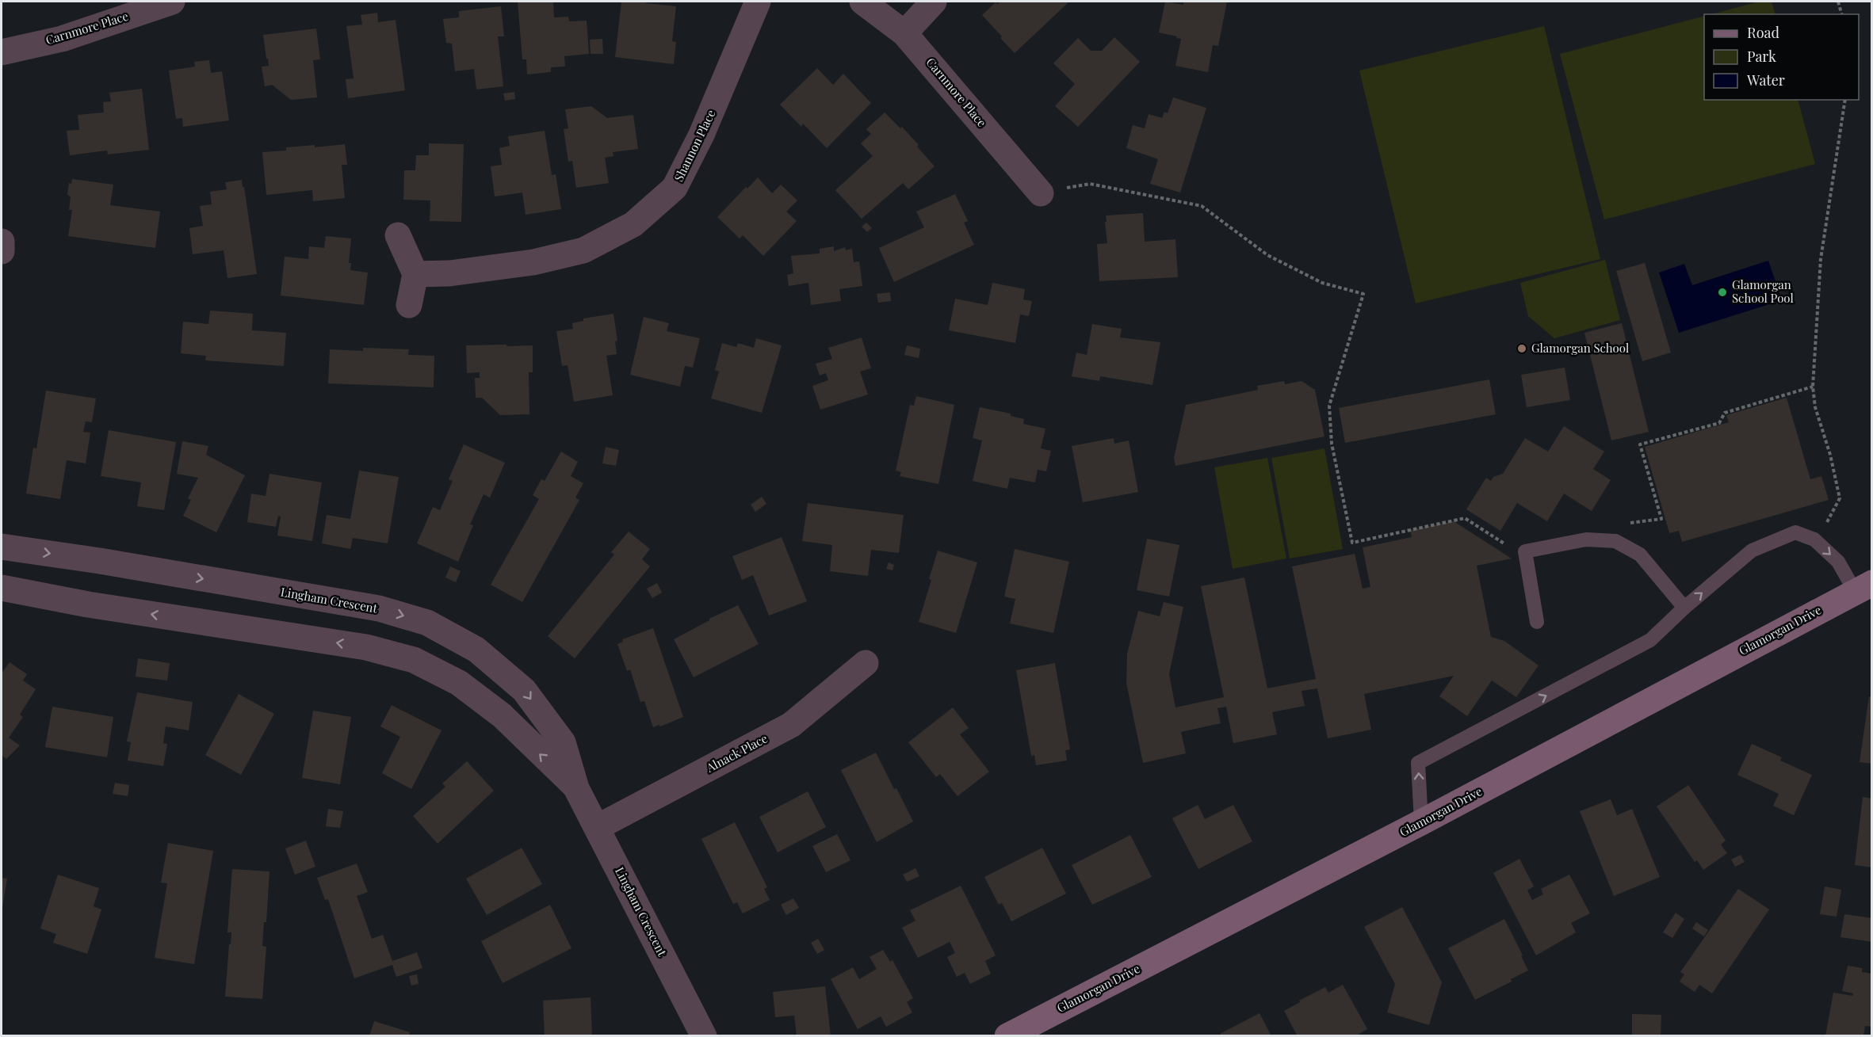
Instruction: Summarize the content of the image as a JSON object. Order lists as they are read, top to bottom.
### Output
{
  "streets": {
    "street": [
      "Carnmore Place",
      "Shannon Place",
      "Lingham Crescent",
      "Glamorgan Drive",
      "Alnack Place"
    ]
  },
  "crossings": [
    ["Lingham Crescent", "Alnack Place"]
  ],
  "places": ["Glamorgan School Pool", "Glamorgan School"],
  "legend": ["Road", "Park", "Water"]
}
